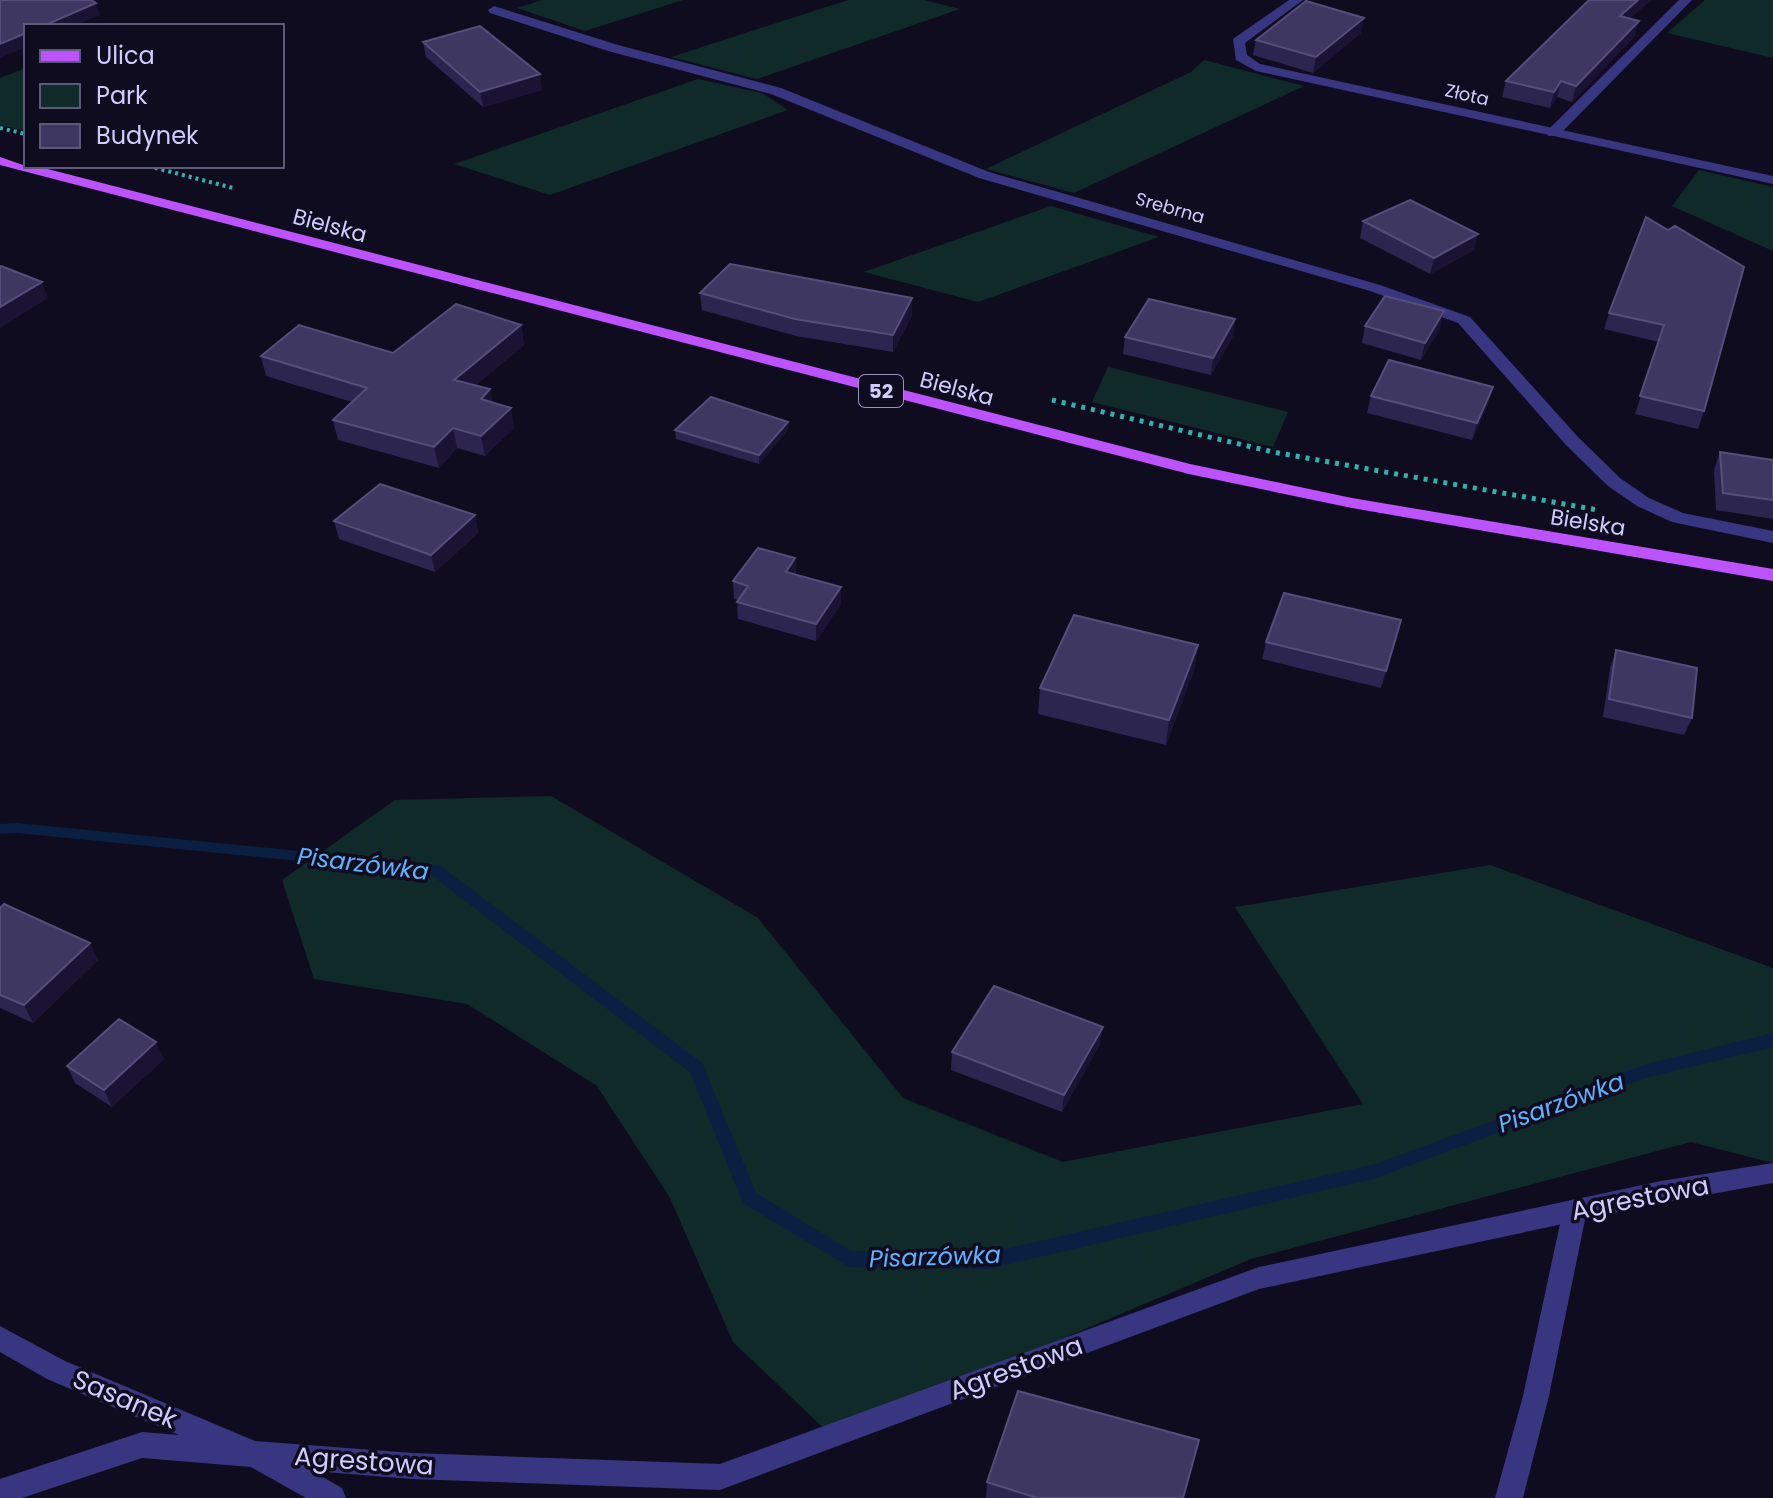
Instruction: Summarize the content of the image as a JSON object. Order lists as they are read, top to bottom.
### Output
{
  "streets": {
    "main road": ["Bielska", "52"],
    "street": [
      "Złota",
      "Srebrna",
      "Agrestowa",
      "Sasanek"
    ]
  },
  "crossings": [
    ["Agrestowa", "Sasanek"]
  ],
  "water": ["Pisarzówka"],
  "legend": ["Ulica", "Park", "Budynek"]
}
